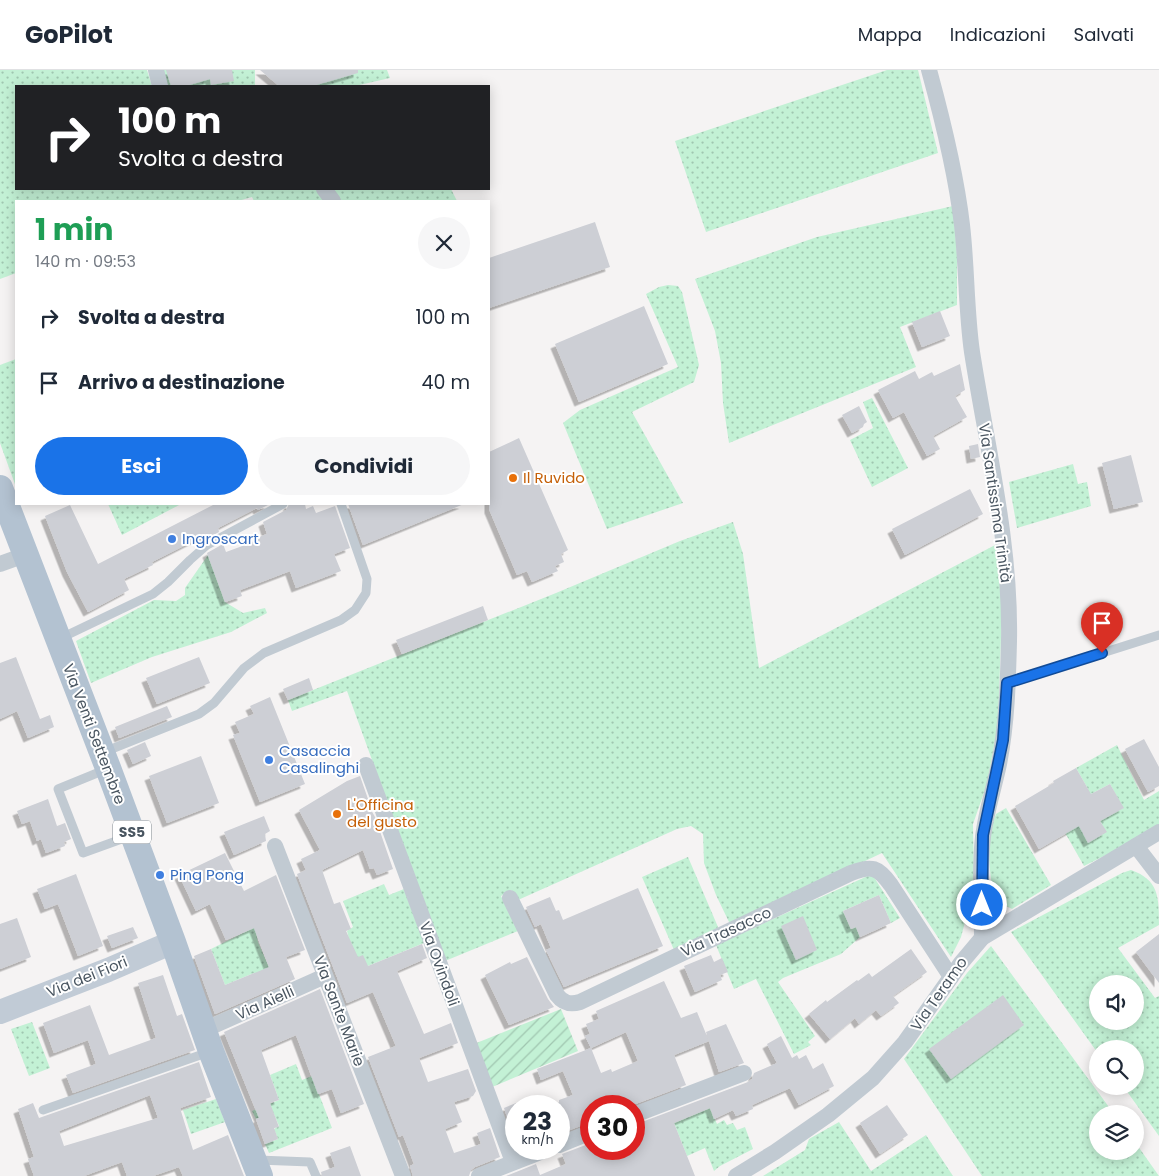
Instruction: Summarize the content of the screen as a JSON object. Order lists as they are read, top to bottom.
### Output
{
  "streets": {
    "main road": ["Via Venti Settembre", "SS5", "Via dei Fiori"],
    "street": [
      "Via Santissima Trinità",
      "Via Trasacco",
      "Via Ovindoli",
      "Via Teramo",
      "Via Aielli",
      "Via Sante Marie"
    ]
  },
  "crossings": [
    ["Via Santissima Trinità", "Via Teramo"],
    ["Via Venti Settembre", "Via dei Fiori"],
    ["Via Venti Settembre", "Via Aielli"],
    ["Via Trasacco", "Via Teramo"],
    ["Via Aielli", "Via Sante Marie"]
  ],
  "places": [
    "Il Ruvido",
    "Ingroscart",
    "Casaccia Casalinghi",
    "L'Officina del gusto",
    "Ping Pong"
  ],
  "page": {
    "header": "GoPilot",
    "nav": ["Mappa", "Indicazioni", "Salvati"],
    "turn": ["100 m", "Svolta a destra"],
    "heading": ["1 min", "140 m · 09:53"],
    "list": [
      {
        "name": "Svolta a destra",
        "value": "100 m"
      },
      {
        "name": "Arrivo a destinazione",
        "value": "40 m"
      }
    ],
    "buttons": ["Esci", "Condividi"],
    "speed": "23 km/h",
    "limit": "30"
  }
}
